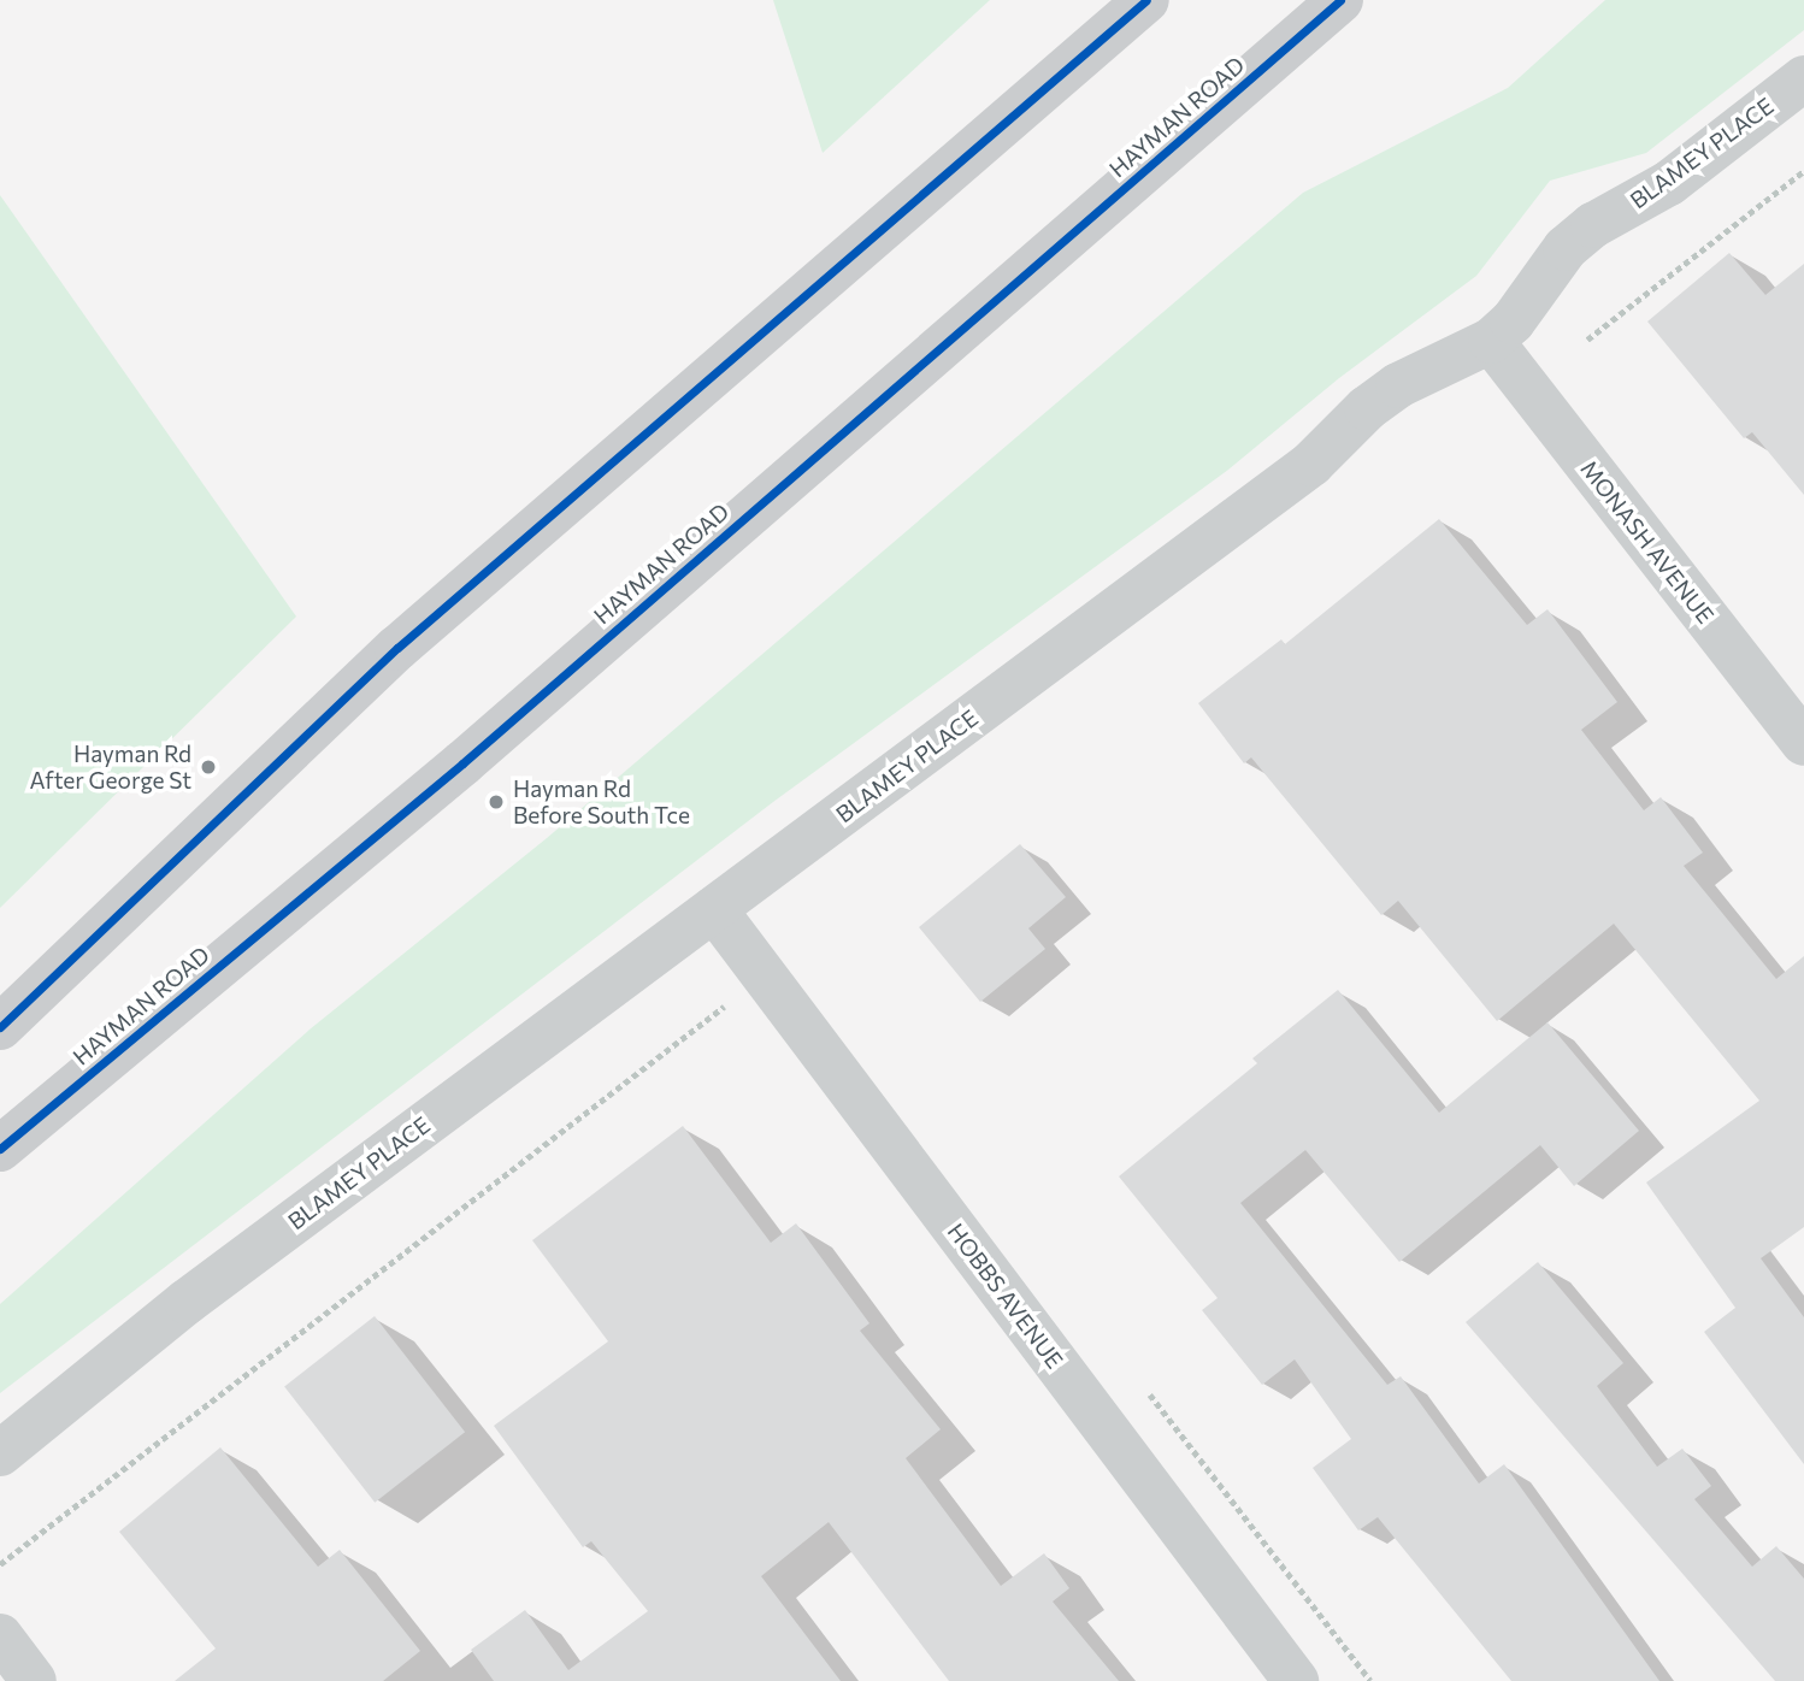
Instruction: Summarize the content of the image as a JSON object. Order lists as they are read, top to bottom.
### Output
{
  "streets": {
    "main road": ["HAYMAN ROAD"],
    "street": ["BLAMEY PLACE", "MONASH AVENUE", "HOBBS AVENUE"]
  },
  "crossings": [
    ["BLAMEY PLACE", "MONASH AVENUE"],
    ["BLAMEY PLACE", "HOBBS AVENUE"]
  ],
  "places": ["Hayman Rd After George St", "Hayman Rd Before South Tce"]
}
